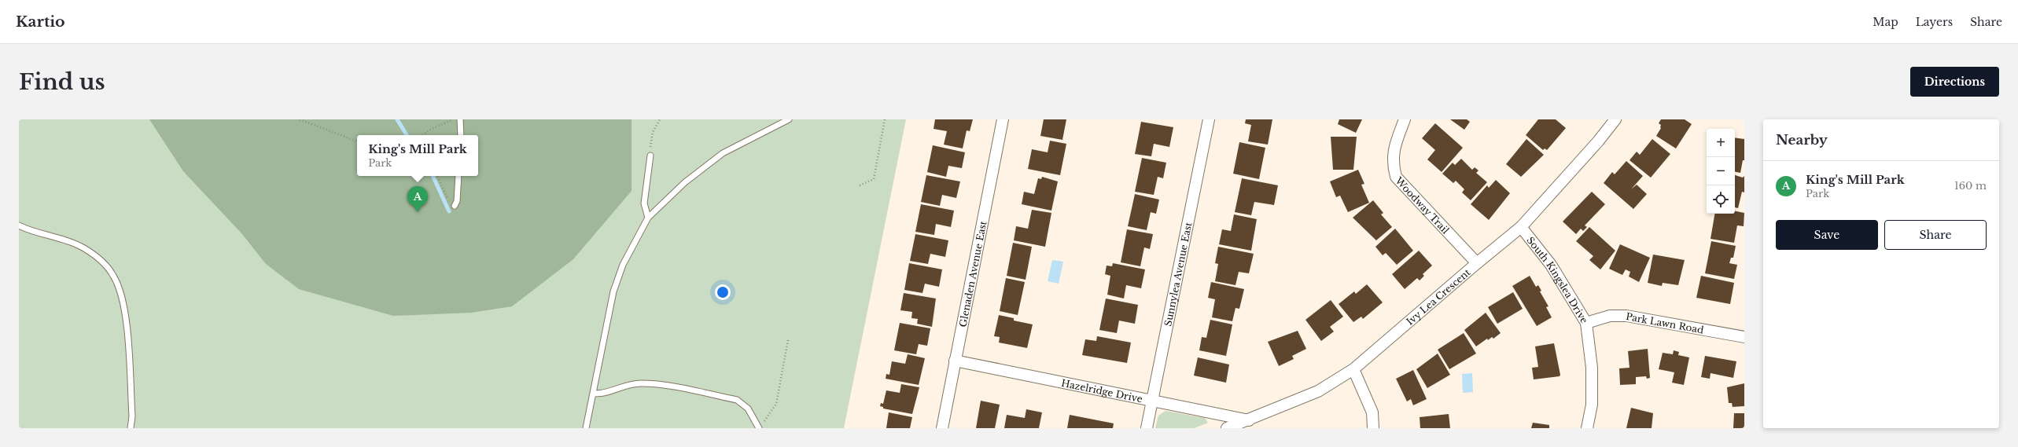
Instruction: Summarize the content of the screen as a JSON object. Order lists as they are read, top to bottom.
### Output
{
  "streets": {
    "street": [
      "Woodway Trail",
      "Glenaden Avenue East",
      "Sunnylea Avenue East",
      "South Kingslea Drive",
      "Ivy Lea Crescent",
      "Park Lawn Road",
      "Hazelridge Drive"
    ]
  },
  "crossings": [
    ["Woodway Trail", "Ivy Lea Crescent"],
    ["Glenaden Avenue East", "Hazelridge Drive"],
    ["Sunnylea Avenue East", "Hazelridge Drive"],
    ["South Kingslea Drive", "Ivy Lea Crescent"],
    ["South Kingslea Drive", "Park Lawn Road"],
    ["Ivy Lea Crescent", "Hazelridge Drive"]
  ],
  "page": {
    "header": "Kartio",
    "nav": ["Map", "Layers", "Share"],
    "buttons": [
      "Directions",
      ["Save", "Share"]
    ],
    "title": "Find us",
    "heading": "Nearby",
    "map_buttons": ["+", "−"],
    "popup": ["King's Mill Park", "Park"],
    "list": [
      {
        "mark": "A",
        "name": "King's Mill Park",
        "note": "Park",
        "value": "160 m"
      }
    ],
    "pins": "A"
  }
}
